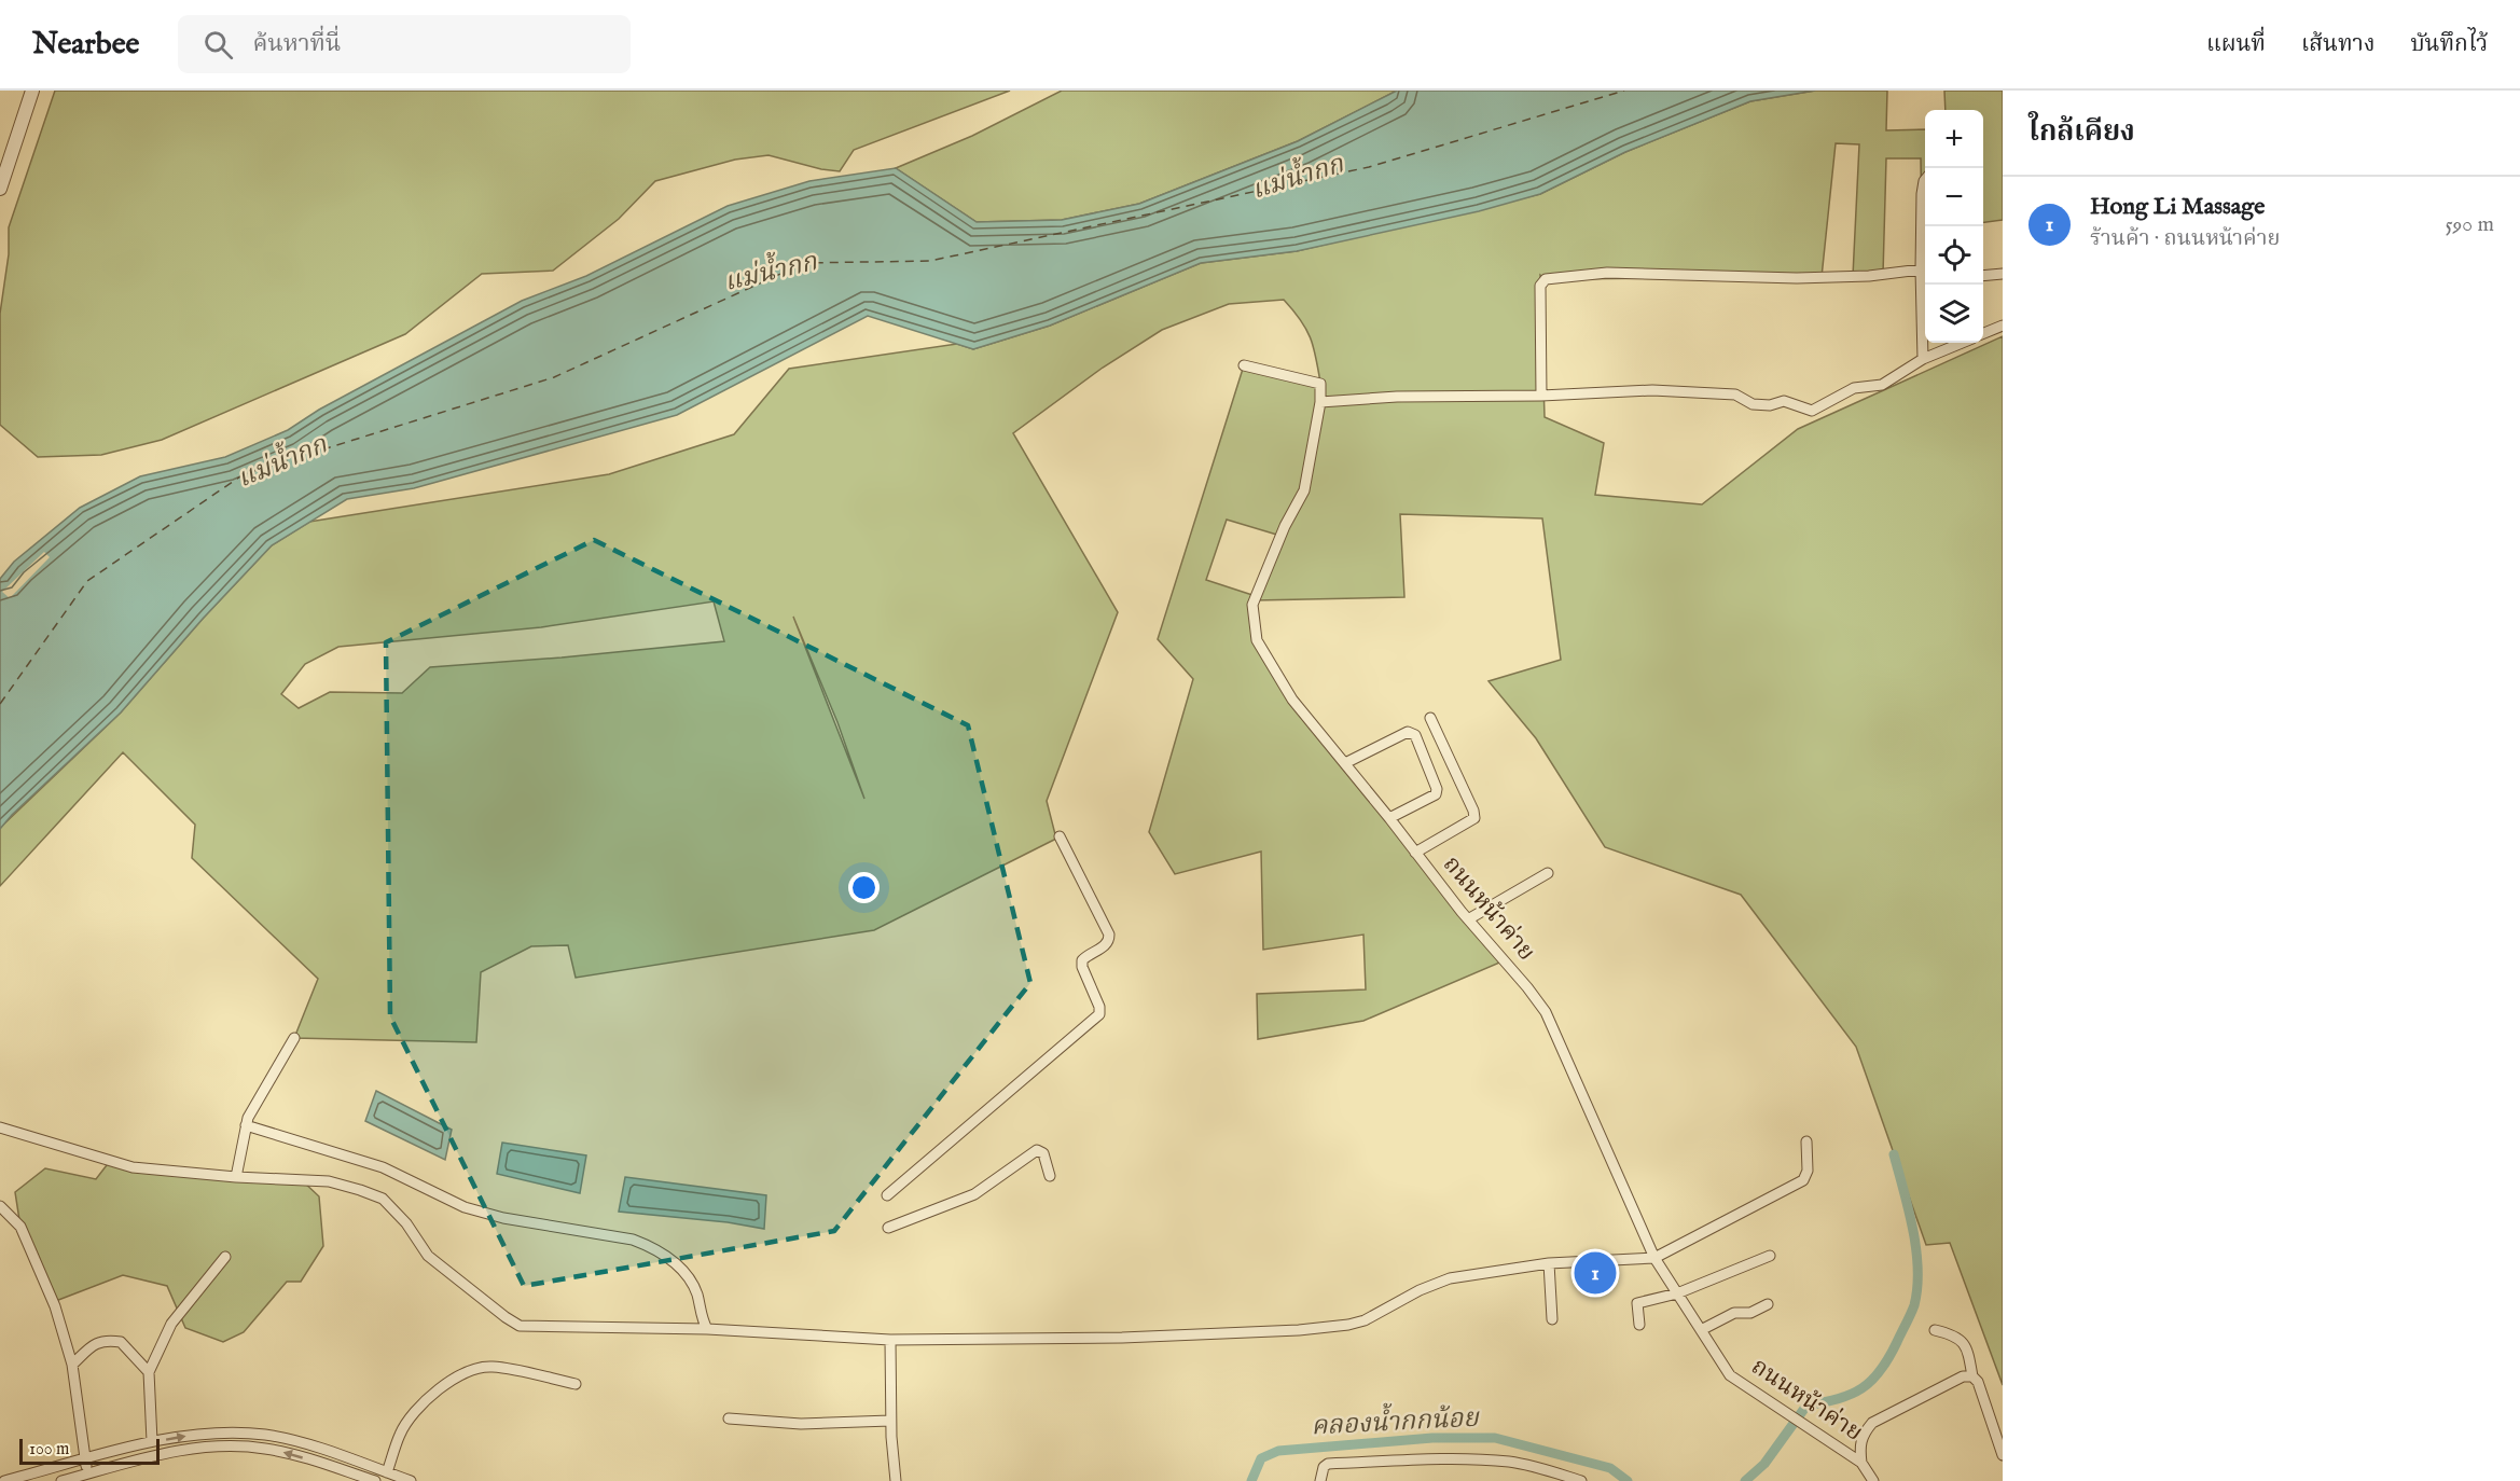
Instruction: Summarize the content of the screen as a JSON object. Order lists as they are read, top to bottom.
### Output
{
  "streets": {
    "street": ["ถนนหน้าค่าย"]
  },
  "water": ["แม่น้ำกก", "คลองน้ำกกน้อย"],
  "scale_bar": "100 m",
  "page": {
    "header": "Nearbee",
    "search": "ค้นหาที่นี่",
    "nav": ["แผนที่", "เส้นทาง", "บันทึกไว้"],
    "heading": "ใกล้เคียง",
    "map_buttons": ["+", "−"],
    "list": [
      {
        "mark": "1",
        "name": "Hong Li Massage",
        "note": "ร้านค้า · ถนนหน้าค่าย",
        "value": "590 m"
      }
    ],
    "pins": "1",
    "scale": "100 m"
  }
}
